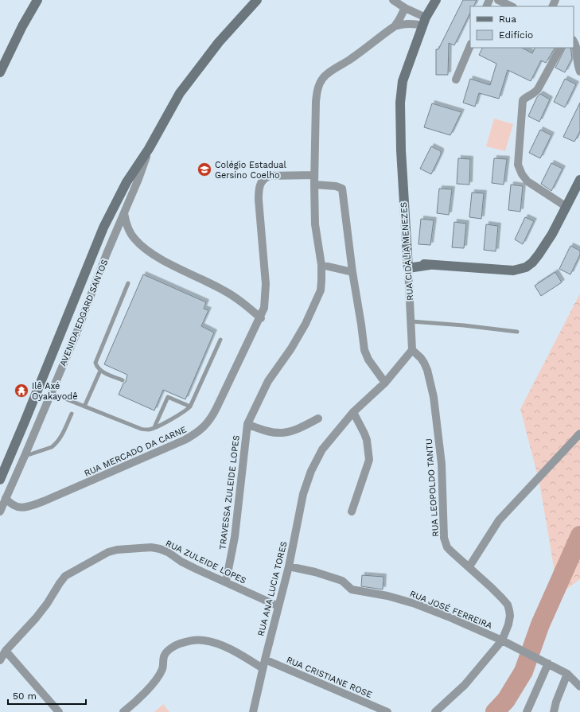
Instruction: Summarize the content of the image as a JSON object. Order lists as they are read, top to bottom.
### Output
{
  "streets": {
    "main road": ["RUA CIDÁLIA MENEZES", "AVENIDA EDGARD SANTOS"],
    "street": [
      "RUA MERCADO DA CARNE",
      "RUA LEOPOLDO TANTU",
      "TRAVESSA ZULEIDE LOPES",
      "RUA ZULEIDE LOPES",
      "RUA ANA LUCIA TORES",
      "RUA JOSÉ FERREIRA",
      "RUA CRISTIANE ROSE"
    ]
  },
  "crossings": [
    ["RUA CIDÁLIA MENEZES", "RUA LEOPOLDO TANTU"],
    ["AVENIDA EDGARD SANTOS", "RUA MERCADO DA CARNE"],
    ["RUA MERCADO DA CARNE", "TRAVESSA ZULEIDE LOPES"],
    ["RUA LEOPOLDO TANTU", "RUA JOSÉ FERREIRA"],
    ["TRAVESSA ZULEIDE LOPES", "RUA ZULEIDE LOPES"],
    ["RUA ZULEIDE LOPES", "RUA ANA LUCIA TORES"],
    ["RUA ANA LUCIA TORES", "RUA JOSÉ FERREIRA"],
    ["RUA ANA LUCIA TORES", "RUA CRISTIANE ROSE"]
  ],
  "places": {
    "school or university": ["Colégio Estadual Gersino Coelho"],
    "temple": ["Ilê Axé Oyakayodê"]
  },
  "legend": ["Rua", "Edifício"],
  "scale_bar": "50 m"
}
